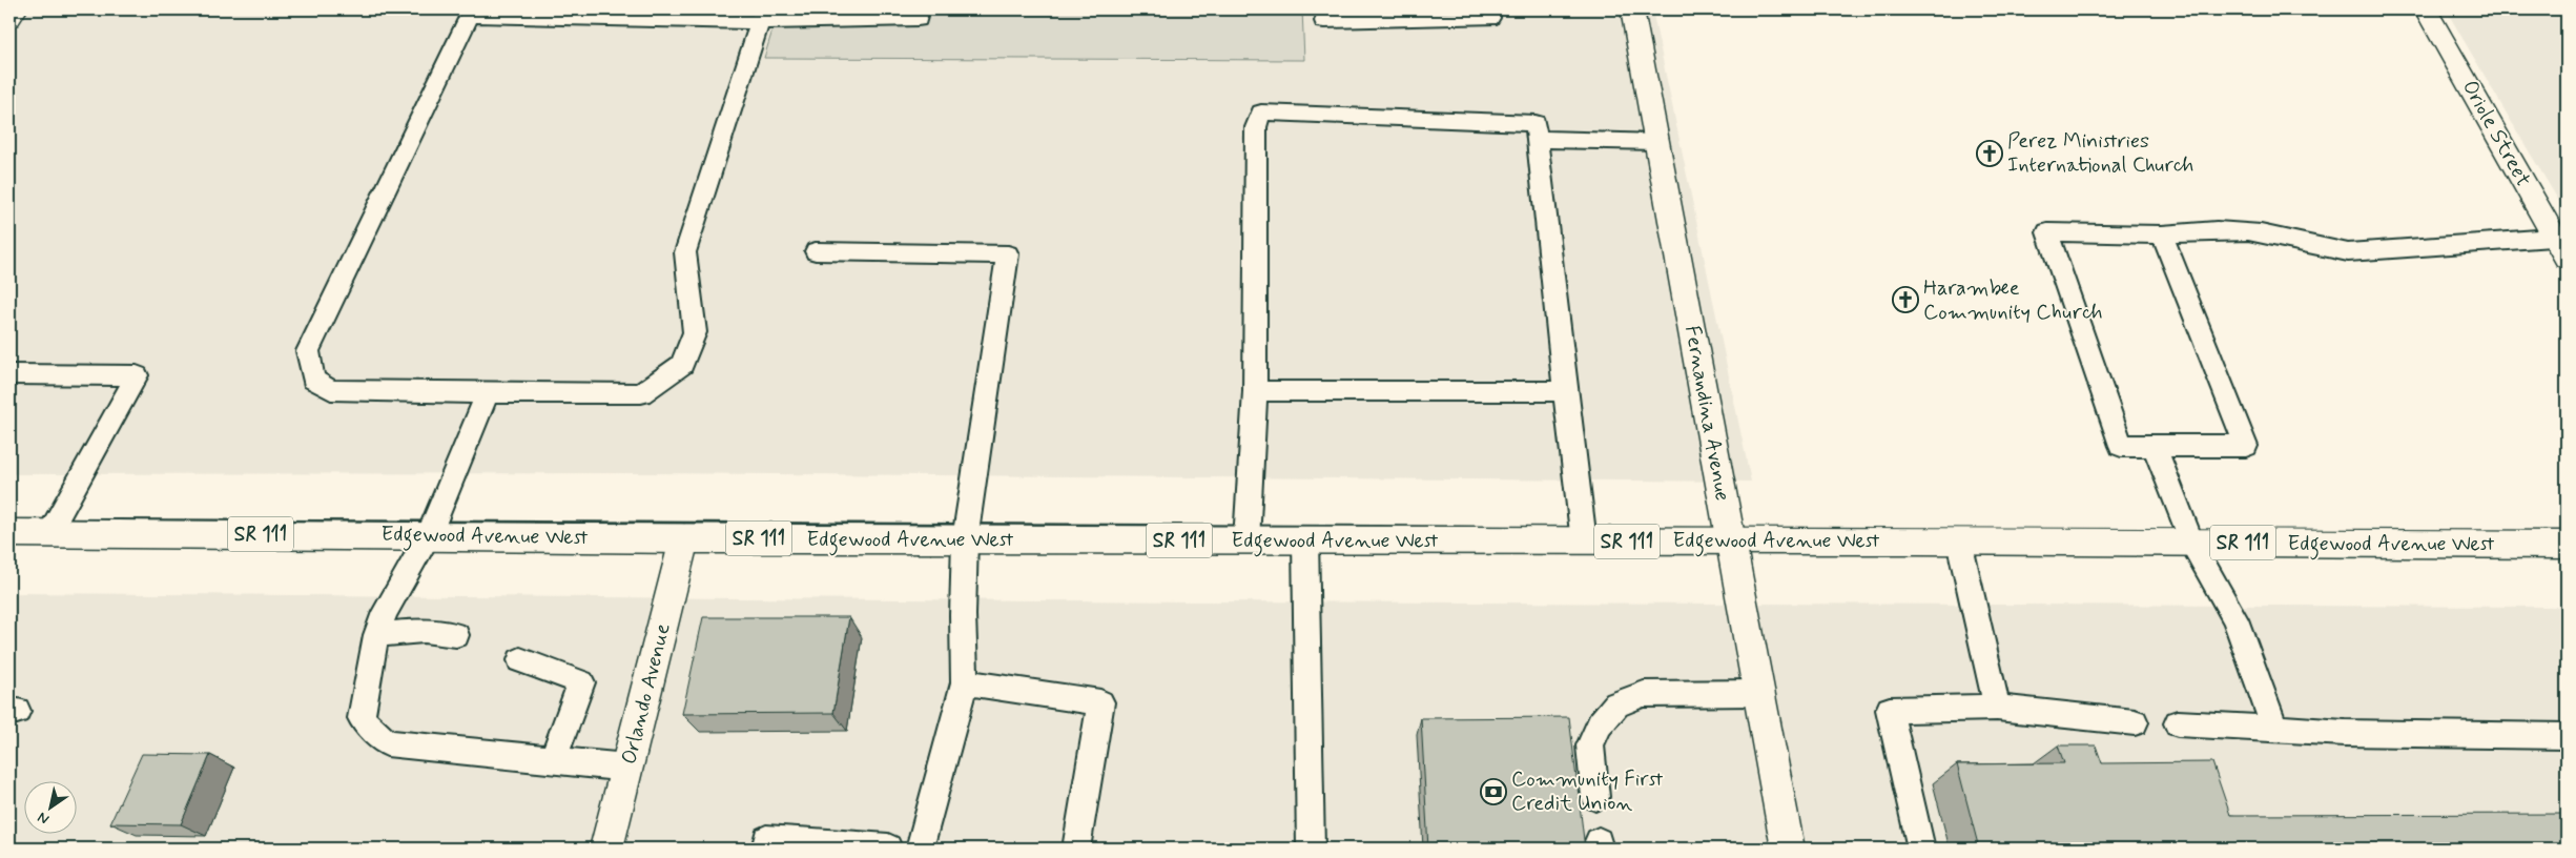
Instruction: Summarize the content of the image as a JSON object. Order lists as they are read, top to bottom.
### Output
{
  "streets": {
    "main road": [
      "Oriole Street",
      "Fernandina Avenue",
      "SR 111",
      "Edgewood Avenue West",
      "Orlando Avenue"
    ]
  },
  "crossings": [
    ["Fernandina Avenue", "Edgewood Avenue West"],
    ["Edgewood Avenue West", "Orlando Avenue"]
  ],
  "places": {
    "church": ["Perez Ministries International Church", "Harambee Community Church"],
    "bank": ["Community First Credit Union"]
  },
  "north": "bottom left"
}
